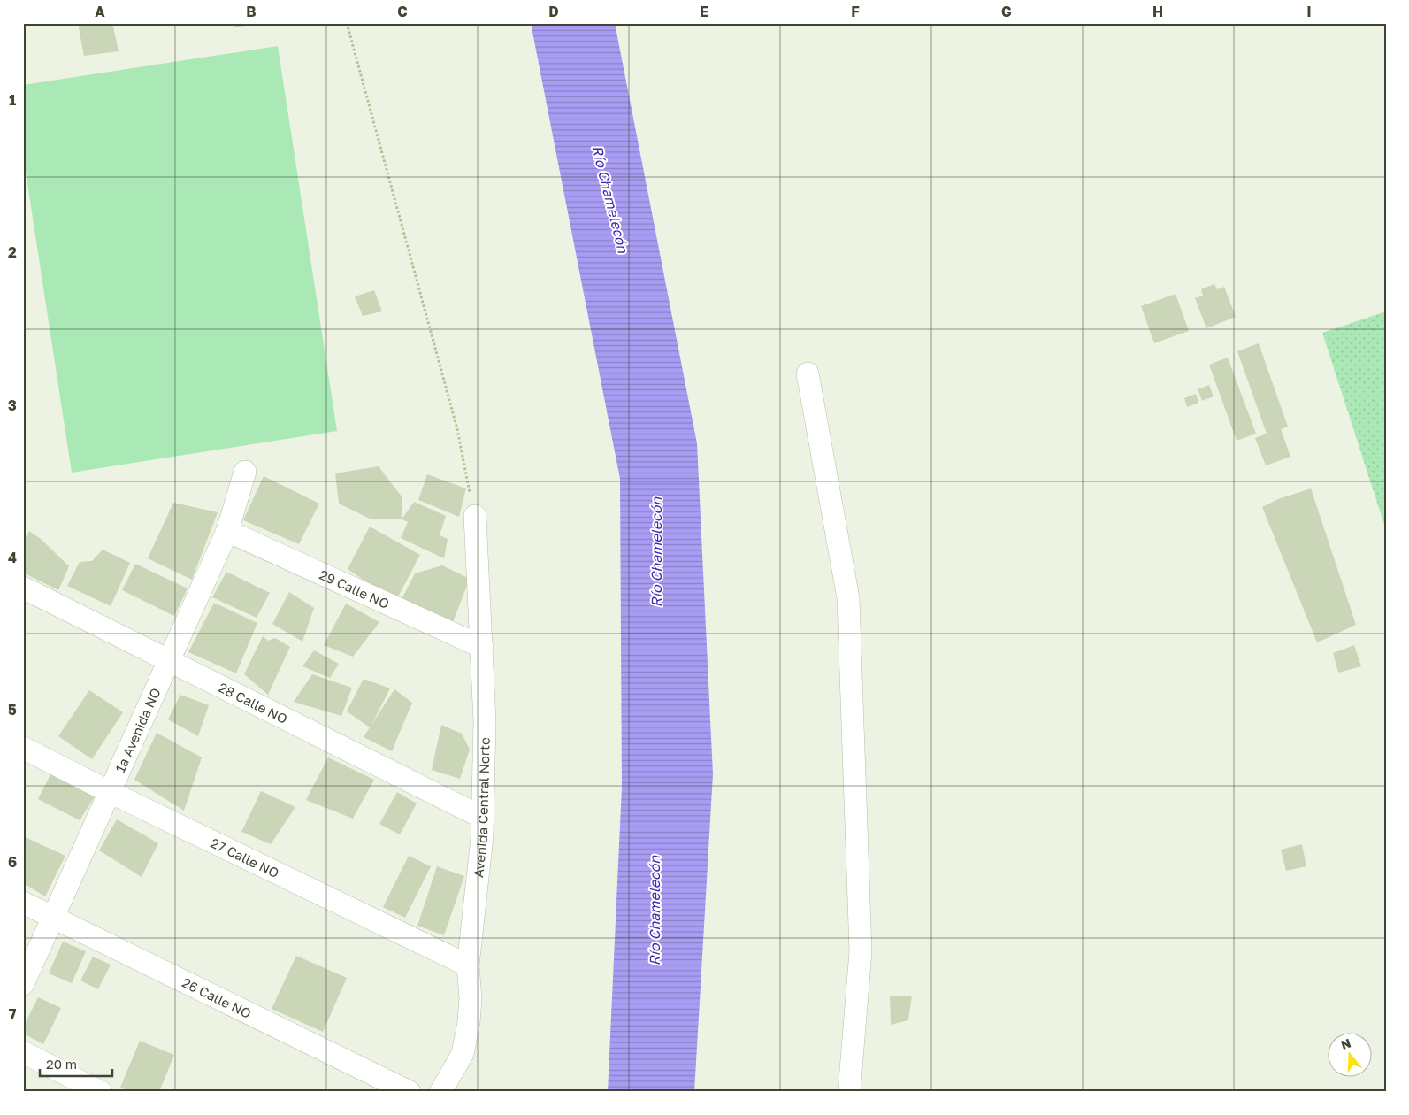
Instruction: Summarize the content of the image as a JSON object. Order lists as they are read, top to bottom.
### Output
{
  "streets": {
    "street": [
      "29 Calle NO",
      "28 Calle NO",
      "1a Avenida NO",
      "Avenida Central Norte",
      "27 Calle NO",
      "26 Calle NO"
    ]
  },
  "crossings": [
    ["29 Calle NO", "1a Avenida NO"],
    ["29 Calle NO", "Avenida Central Norte"],
    ["28 Calle NO", "1a Avenida NO"],
    ["28 Calle NO", "Avenida Central Norte"],
    ["1a Avenida NO", "27 Calle NO"],
    ["1a Avenida NO", "26 Calle NO"],
    ["Avenida Central Norte", "27 Calle NO"]
  ],
  "water": ["Río Chamelecón"],
  "scale_bar": "20 m",
  "north": "top",
  "grid": {
    "columns": [
      "A",
      "B",
      "C",
      "D",
      "E",
      "F",
      "G",
      "H",
      "I"
    ],
    "rows": [
      "1",
      "2",
      "3",
      "4",
      "5",
      "6",
      "7"
    ]
  }
}
